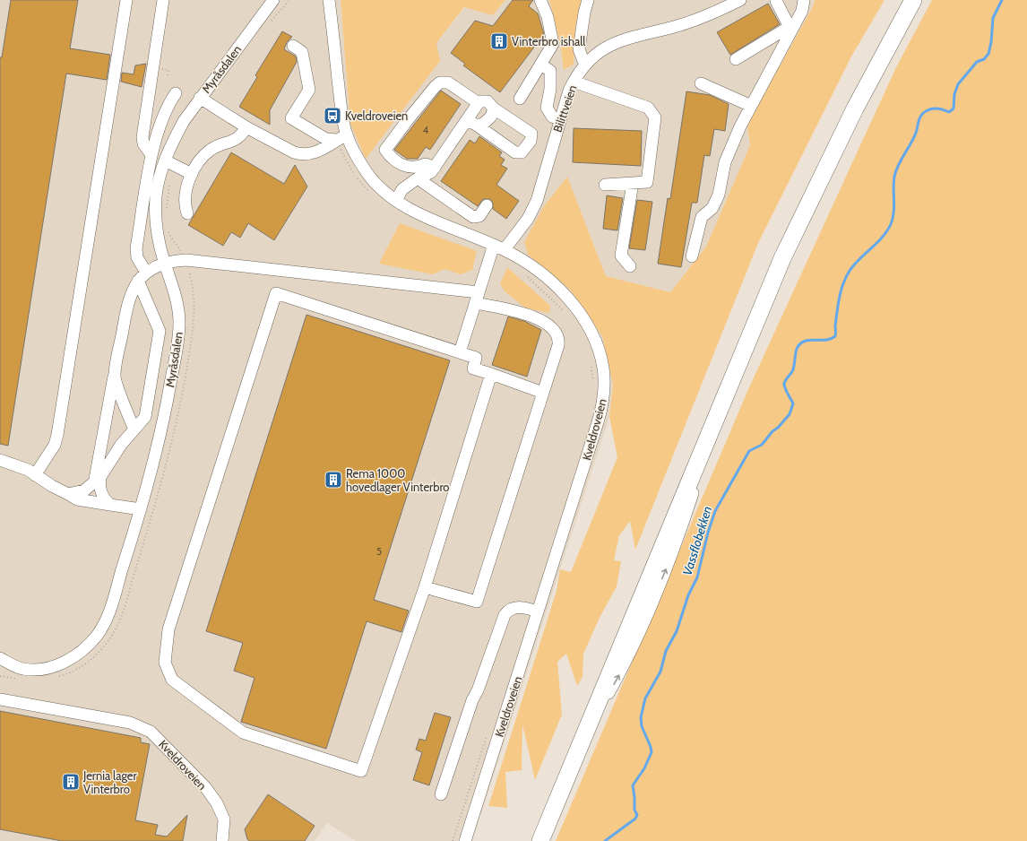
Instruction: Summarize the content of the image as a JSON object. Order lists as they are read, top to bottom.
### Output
{
  "streets": {
    "street": ["Myråsdalen", "Bilittveien", "Kveldroveien"]
  },
  "crossings": [
    ["Bilittveien", "Kveldroveien"]
  ],
  "water": ["Vassflobekken"],
  "places": {
    "building": ["Vinterbro ishall", "Rema 1000 hovedlager Vinterbro", "Jernia lager Vinterbro"],
    "bus stop": ["Kveldroveien"]
  },
  "house_numbers": ["4", "5"]
}
